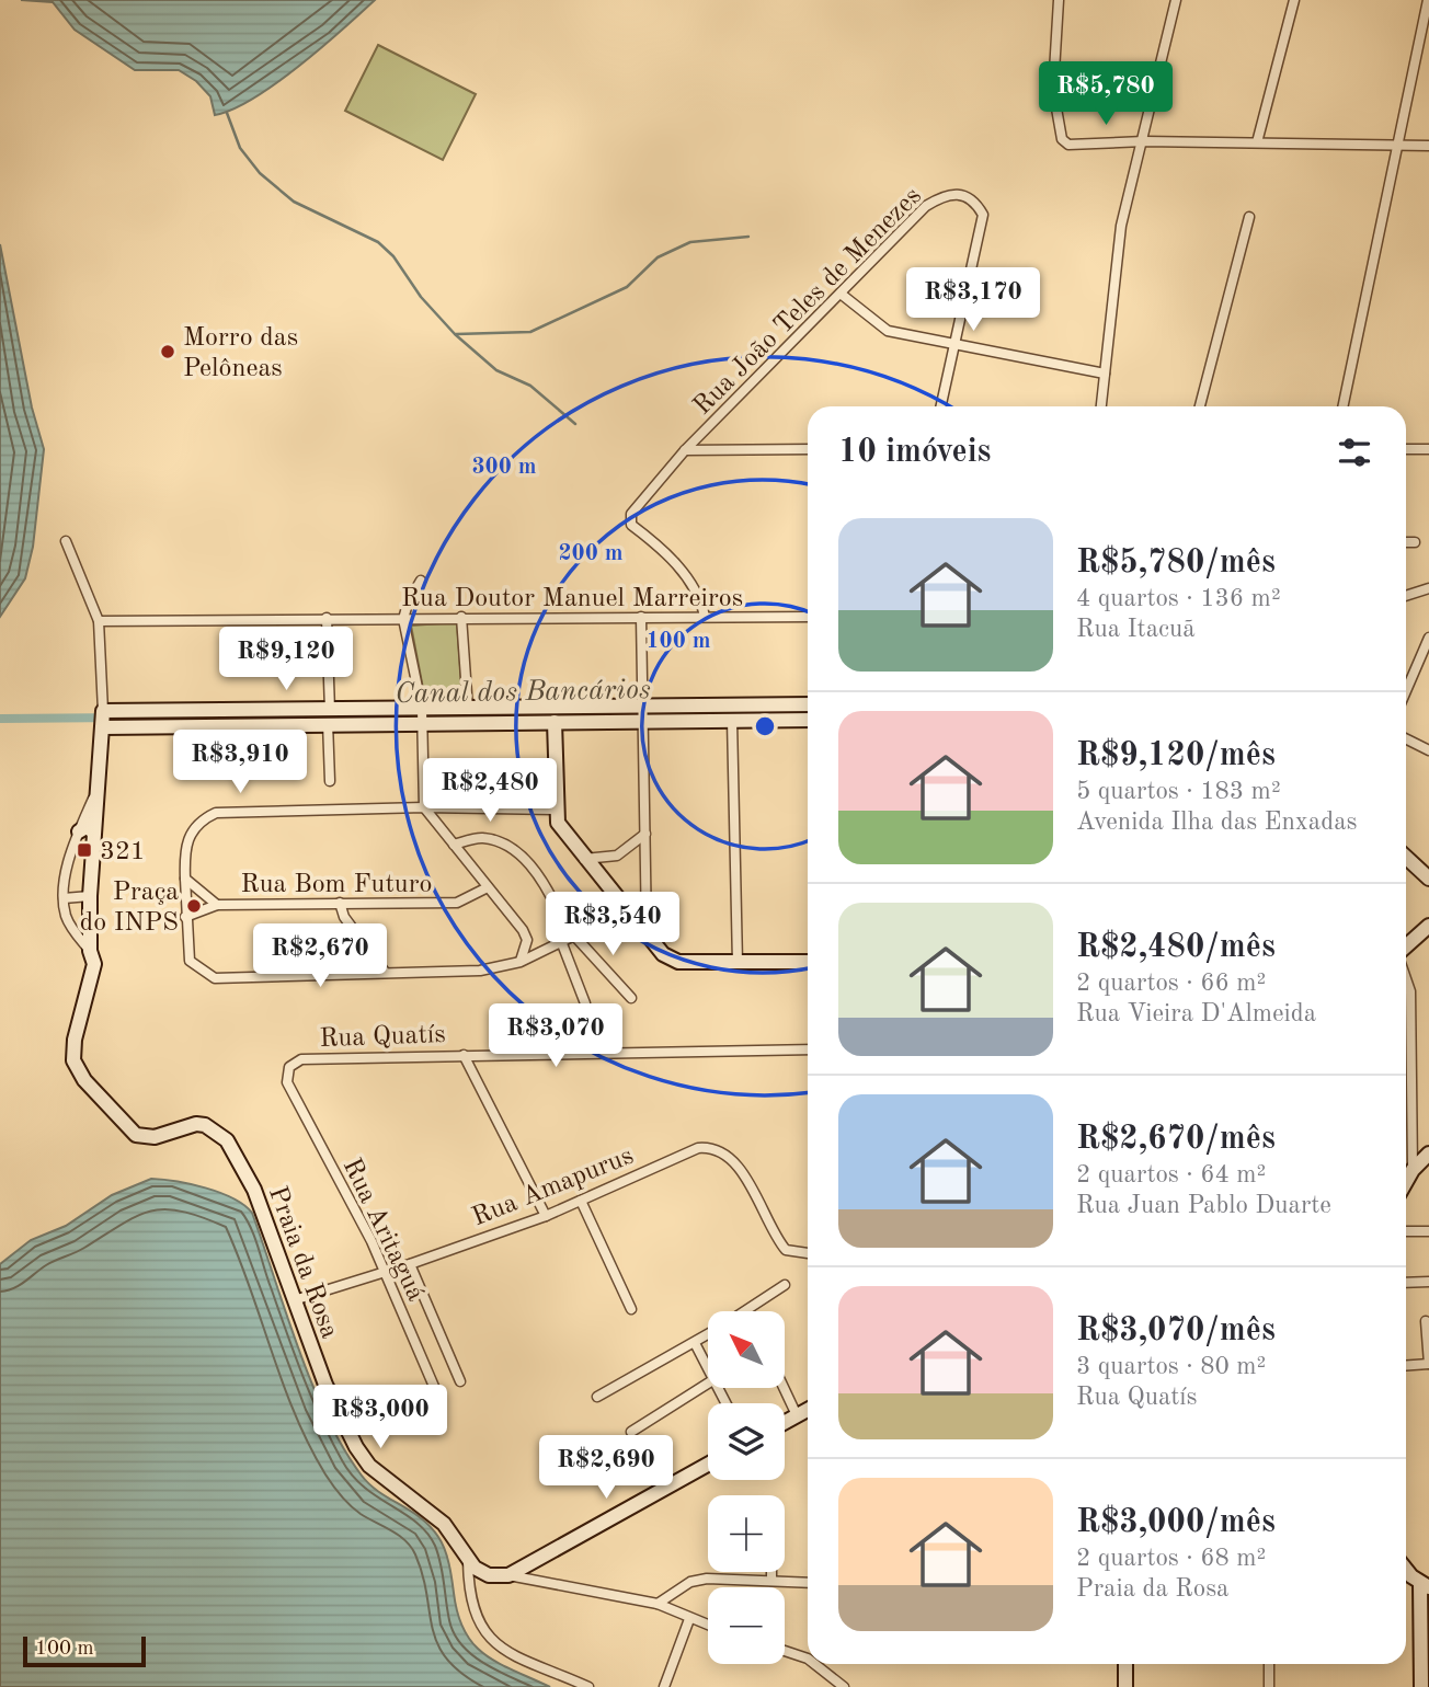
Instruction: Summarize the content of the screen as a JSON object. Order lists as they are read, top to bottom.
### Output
{
  "streets": {
    "street": [
      "Rua João Teles de Menezes",
      "Rua Doutor Manuel Marreiros",
      "Rua Bom Futuro",
      "Rua Quatís",
      "Rua Amapurus",
      "Rua Aritaguá",
      "Praia da Rosa"
    ]
  },
  "crossings": [
    ["Rua João Teles de Menezes", "Rua Doutor Manuel Marreiros"],
    ["Rua Quatís", "Rua Aritaguá"],
    ["Rua Amapurus", "Rua Aritaguá"],
    ["Rua Amapurus", "Praia da Rosa"]
  ],
  "water": ["Canal dos Bancários"],
  "places": {
    "other": ["Morro das Pelôneas", "Praça do INPS"],
    "transit": ["321"]
  },
  "scale_bar": "100 m",
  "north": "top left",
  "page": {
    "price": [
      "R$5,780",
      "R$3,170",
      "R$9,120",
      "R$3,910",
      "R$2,480",
      "R$3,540",
      "R$2,670",
      "R$3,070",
      "R$3,000",
      "R$2,690"
    ],
    "heading": "10 imóveis",
    "list": [
      {
        "name": "R$5,780/mês",
        "note": "4 quartos · 136 m² · Rua Itacuã"
      },
      {
        "name": "R$9,120/mês",
        "note": "5 quartos · 183 m² · Avenida Ilha das Enxadas"
      },
      {
        "name": "R$2,480/mês",
        "note": "2 quartos · 66 m² · Rua Vieira D'Almeida"
      },
      {
        "name": "R$2,670/mês",
        "note": "2 quartos · 64 m² · Rua Juan Pablo Duarte"
      },
      {
        "name": "R$3,070/mês",
        "note": "3 quartos · 80 m² · Rua Quatís"
      },
      {
        "name": "R$3,000/mês",
        "note": "2 quartos · 68 m² · Praia da Rosa"
      }
    ],
    "map_buttons": ["+", "−"],
    "scale": "100 m"
  },
  "rings": ["300 m", "200 m", "100 m"]
}
